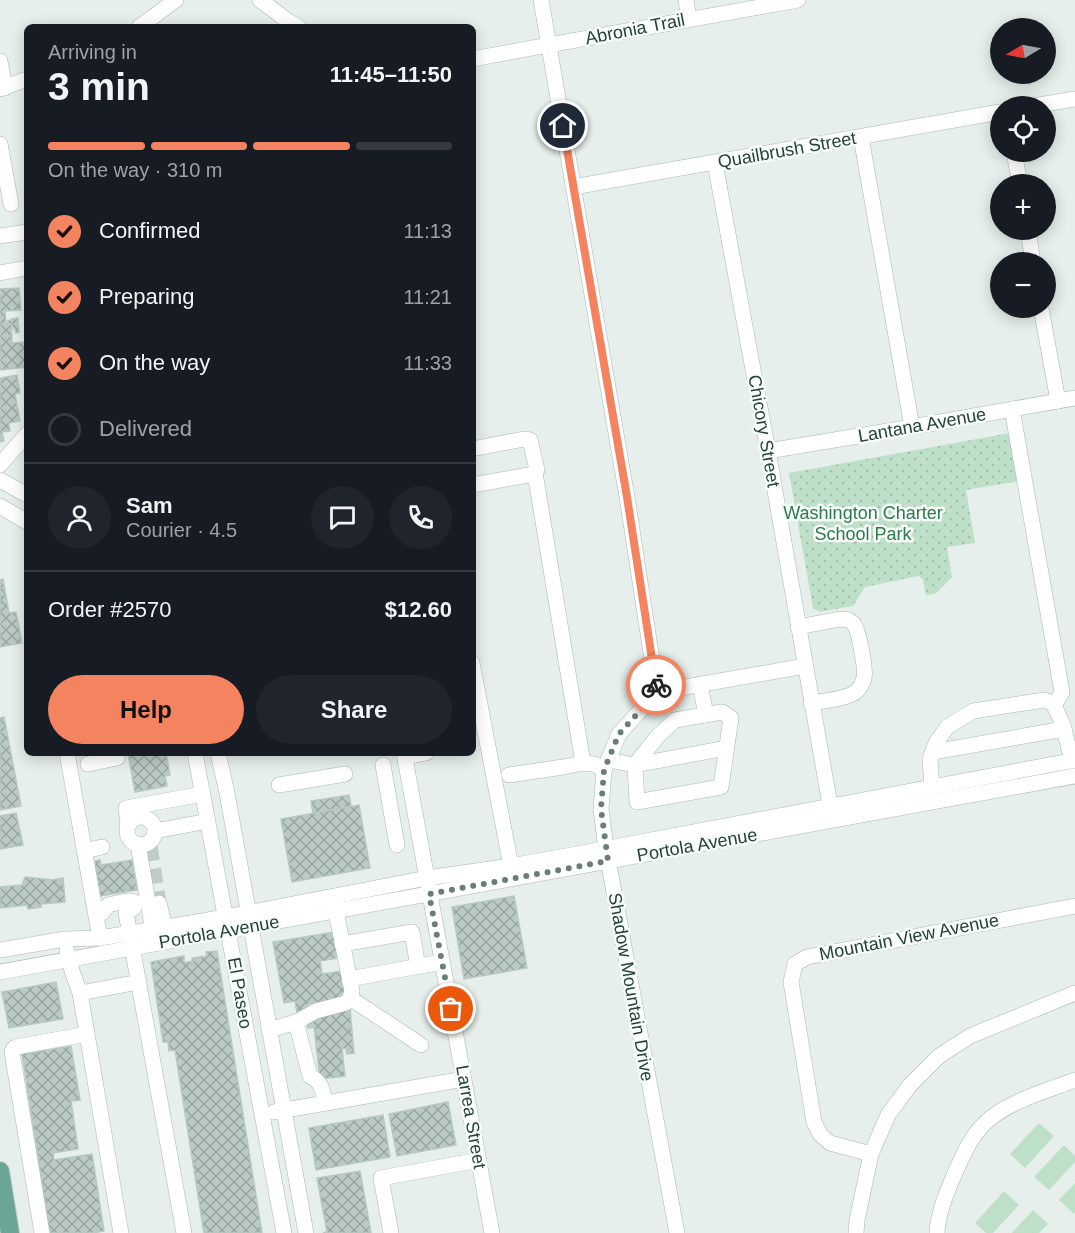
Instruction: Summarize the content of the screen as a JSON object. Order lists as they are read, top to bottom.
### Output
{
  "streets": {
    "street": [
      "Abronia Trail",
      "Quailbrush Street",
      "Lantana Avenue",
      "Chicory Street",
      "Portola Avenue",
      "Mountain View Avenue",
      "Shadow Mountain Drive",
      "El Paseo",
      "Larrea Street"
    ]
  },
  "crossings": [
    ["Quailbrush Street", "Chicory Street"],
    ["Lantana Avenue", "Chicory Street"],
    ["Chicory Street", "Portola Avenue"],
    ["Portola Avenue", "Shadow Mountain Drive"],
    ["Portola Avenue", "El Paseo"],
    ["Portola Avenue", "Larrea Street"]
  ],
  "parks": ["Washington Charter School Park"],
  "north": "left",
  "page": {
    "map_buttons": ["+", "−"],
    "heading": ["3 min", "Arriving in", "11:45–11:50"],
    "panel": [
      "Sam",
      "Courier · 4.5",
      "Order #2570",
      "$12.60"
    ],
    "bar": "On the way · 310 m",
    "list": [
      ["Confirmed", "11:13"],
      ["Preparing", "11:21"],
      ["On the way", "11:33"],
      "Delivered"
    ],
    "buttons": ["Help", "Share"]
  }
}
